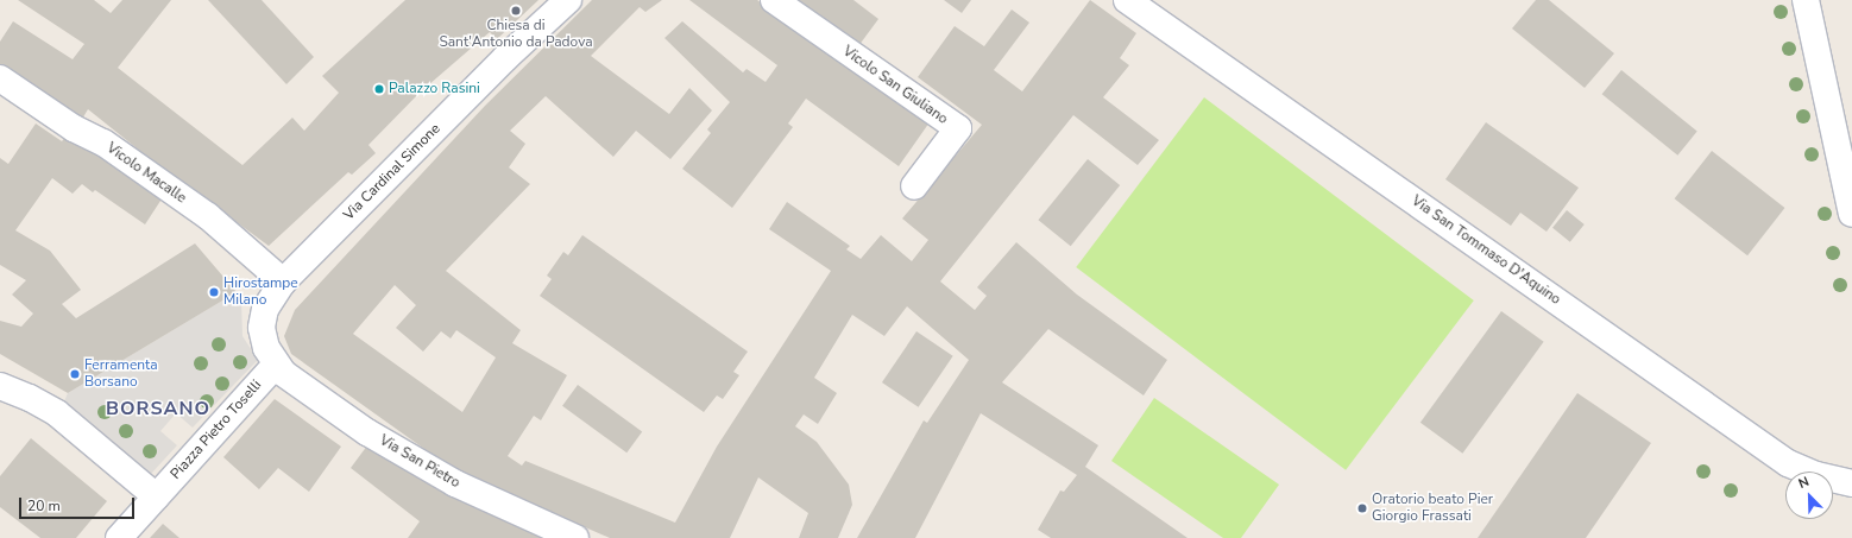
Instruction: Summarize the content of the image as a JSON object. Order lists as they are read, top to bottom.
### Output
{
  "streets": {
    "street": [
      "Vicolo San Giuliano",
      "Via Cardinal Simone",
      "Vicolo Macalle",
      "Via San Tommaso D'Aquino",
      "Piazza Pietro Toselli",
      "Via San Pietro"
    ]
  },
  "crossings": [
    ["Via Cardinal Simone", "Vicolo Macalle"],
    ["Via Cardinal Simone", "Piazza Pietro Toselli"],
    ["Via Cardinal Simone", "Via San Pietro"],
    ["Piazza Pietro Toselli", "Via San Pietro"]
  ],
  "districts": ["BORSANO"],
  "places": [
    "Chiesa di Sant'Antonio da Padova",
    "Palazzo Rasini",
    "Hirostampe Milano",
    "Ferramenta Borsano",
    "Oratorio beato Pier Giorgio Frassati"
  ],
  "scale_bar": "20 m",
  "north": "top left"
}
